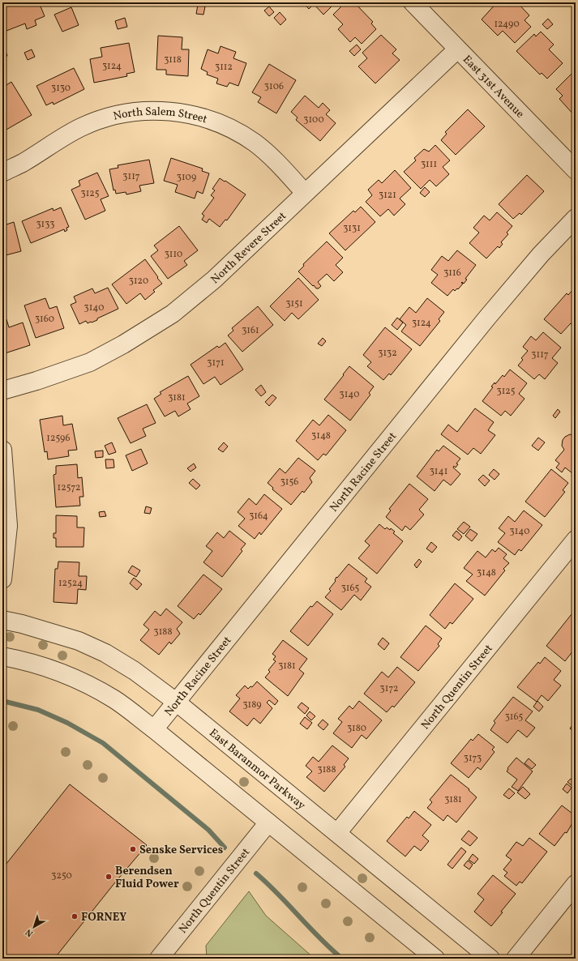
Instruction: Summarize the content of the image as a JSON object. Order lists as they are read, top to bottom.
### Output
{
  "streets": {
    "street": [
      "East 31st Avenue",
      "North Salem Street",
      "North Revere Street",
      "North Racine Street",
      "North Quentin Street",
      "East Baranmor Parkway"
    ]
  },
  "crossings": [
    ["East 31st Avenue", "North Revere Street"],
    ["North Salem Street", "North Revere Street"],
    ["North Racine Street", "East Baranmor Parkway"],
    ["North Quentin Street", "East Baranmor Parkway"]
  ],
  "places": ["Senske Services", "Berendsen Fluid Power", "FORNEY"],
  "house_numbers": [
    "12490",
    "3118",
    "3124",
    "3112",
    "3106",
    "3130",
    "3100",
    "3111",
    "3117",
    "3109",
    "3125",
    "3121",
    "3133",
    "3131",
    "3110",
    "3116",
    "3120",
    "3151",
    "3140",
    "3160",
    "3124",
    "3161",
    "3132",
    "3117",
    "3171",
    "3125",
    "3140",
    "3181",
    "3148",
    "12596",
    "3141",
    "3156",
    "12572",
    "3164",
    "3140",
    "3148",
    "12524",
    "3165",
    "3188",
    "3181",
    "3172",
    "3189",
    "3165",
    "3180",
    "3173",
    "3188",
    "3181",
    "3250"
  ],
  "north": "bottom left"
}
